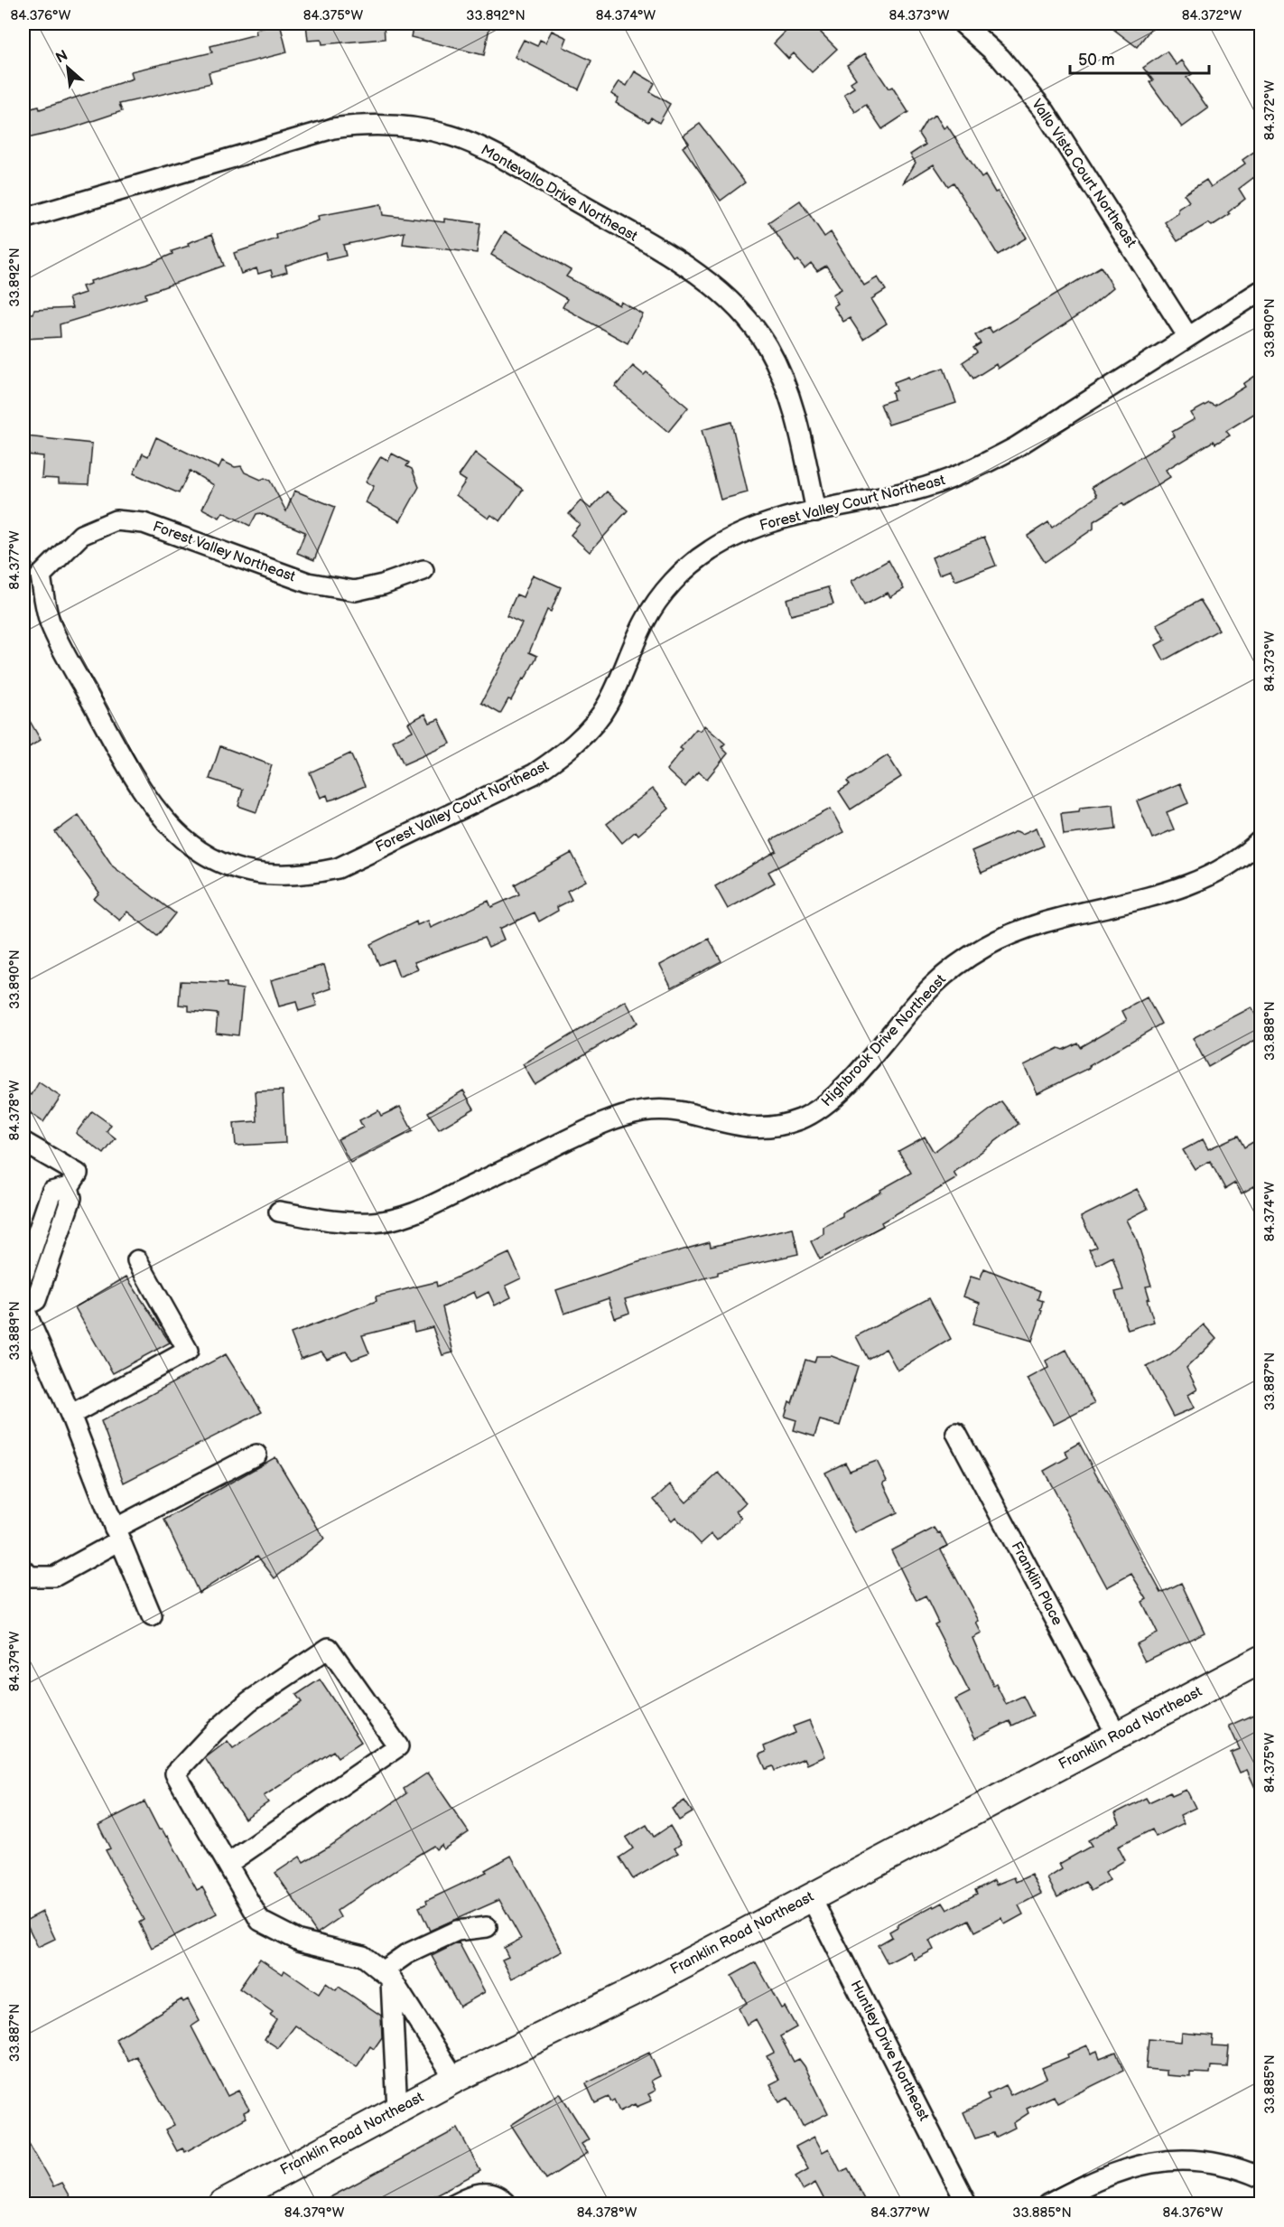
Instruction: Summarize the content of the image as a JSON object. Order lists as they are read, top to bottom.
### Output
{
  "streets": {
    "street": [
      "Vallo Vista Court Northeast",
      "Montevallo Drive Northeast",
      "Forest Valley Court Northeast",
      "Forest Valley Northeast",
      "Highbrook Drive Northeast",
      "Franklin Place",
      "Franklin Road Northeast",
      "Huntley Drive Northeast"
    ]
  },
  "crossings": [
    ["Vallo Vista Court Northeast", "Forest Valley Court Northeast"],
    ["Montevallo Drive Northeast", "Forest Valley Court Northeast"],
    ["Forest Valley Court Northeast", "Forest Valley Northeast"],
    ["Franklin Place", "Franklin Road Northeast"],
    ["Franklin Road Northeast", "Huntley Drive Northeast"]
  ],
  "scale_bar": "50 m",
  "north": "top left",
  "coordinates": [
    "84.376°W",
    "84.375°W",
    "33.892°N",
    "84.374°W",
    "84.373°W",
    "84.372°W",
    "33.890°N",
    "84.377°W",
    "33.888°N",
    "84.378°W",
    "33.889°N",
    "33.887°N",
    "84.379°W",
    "33.885°N"
  ]
}
